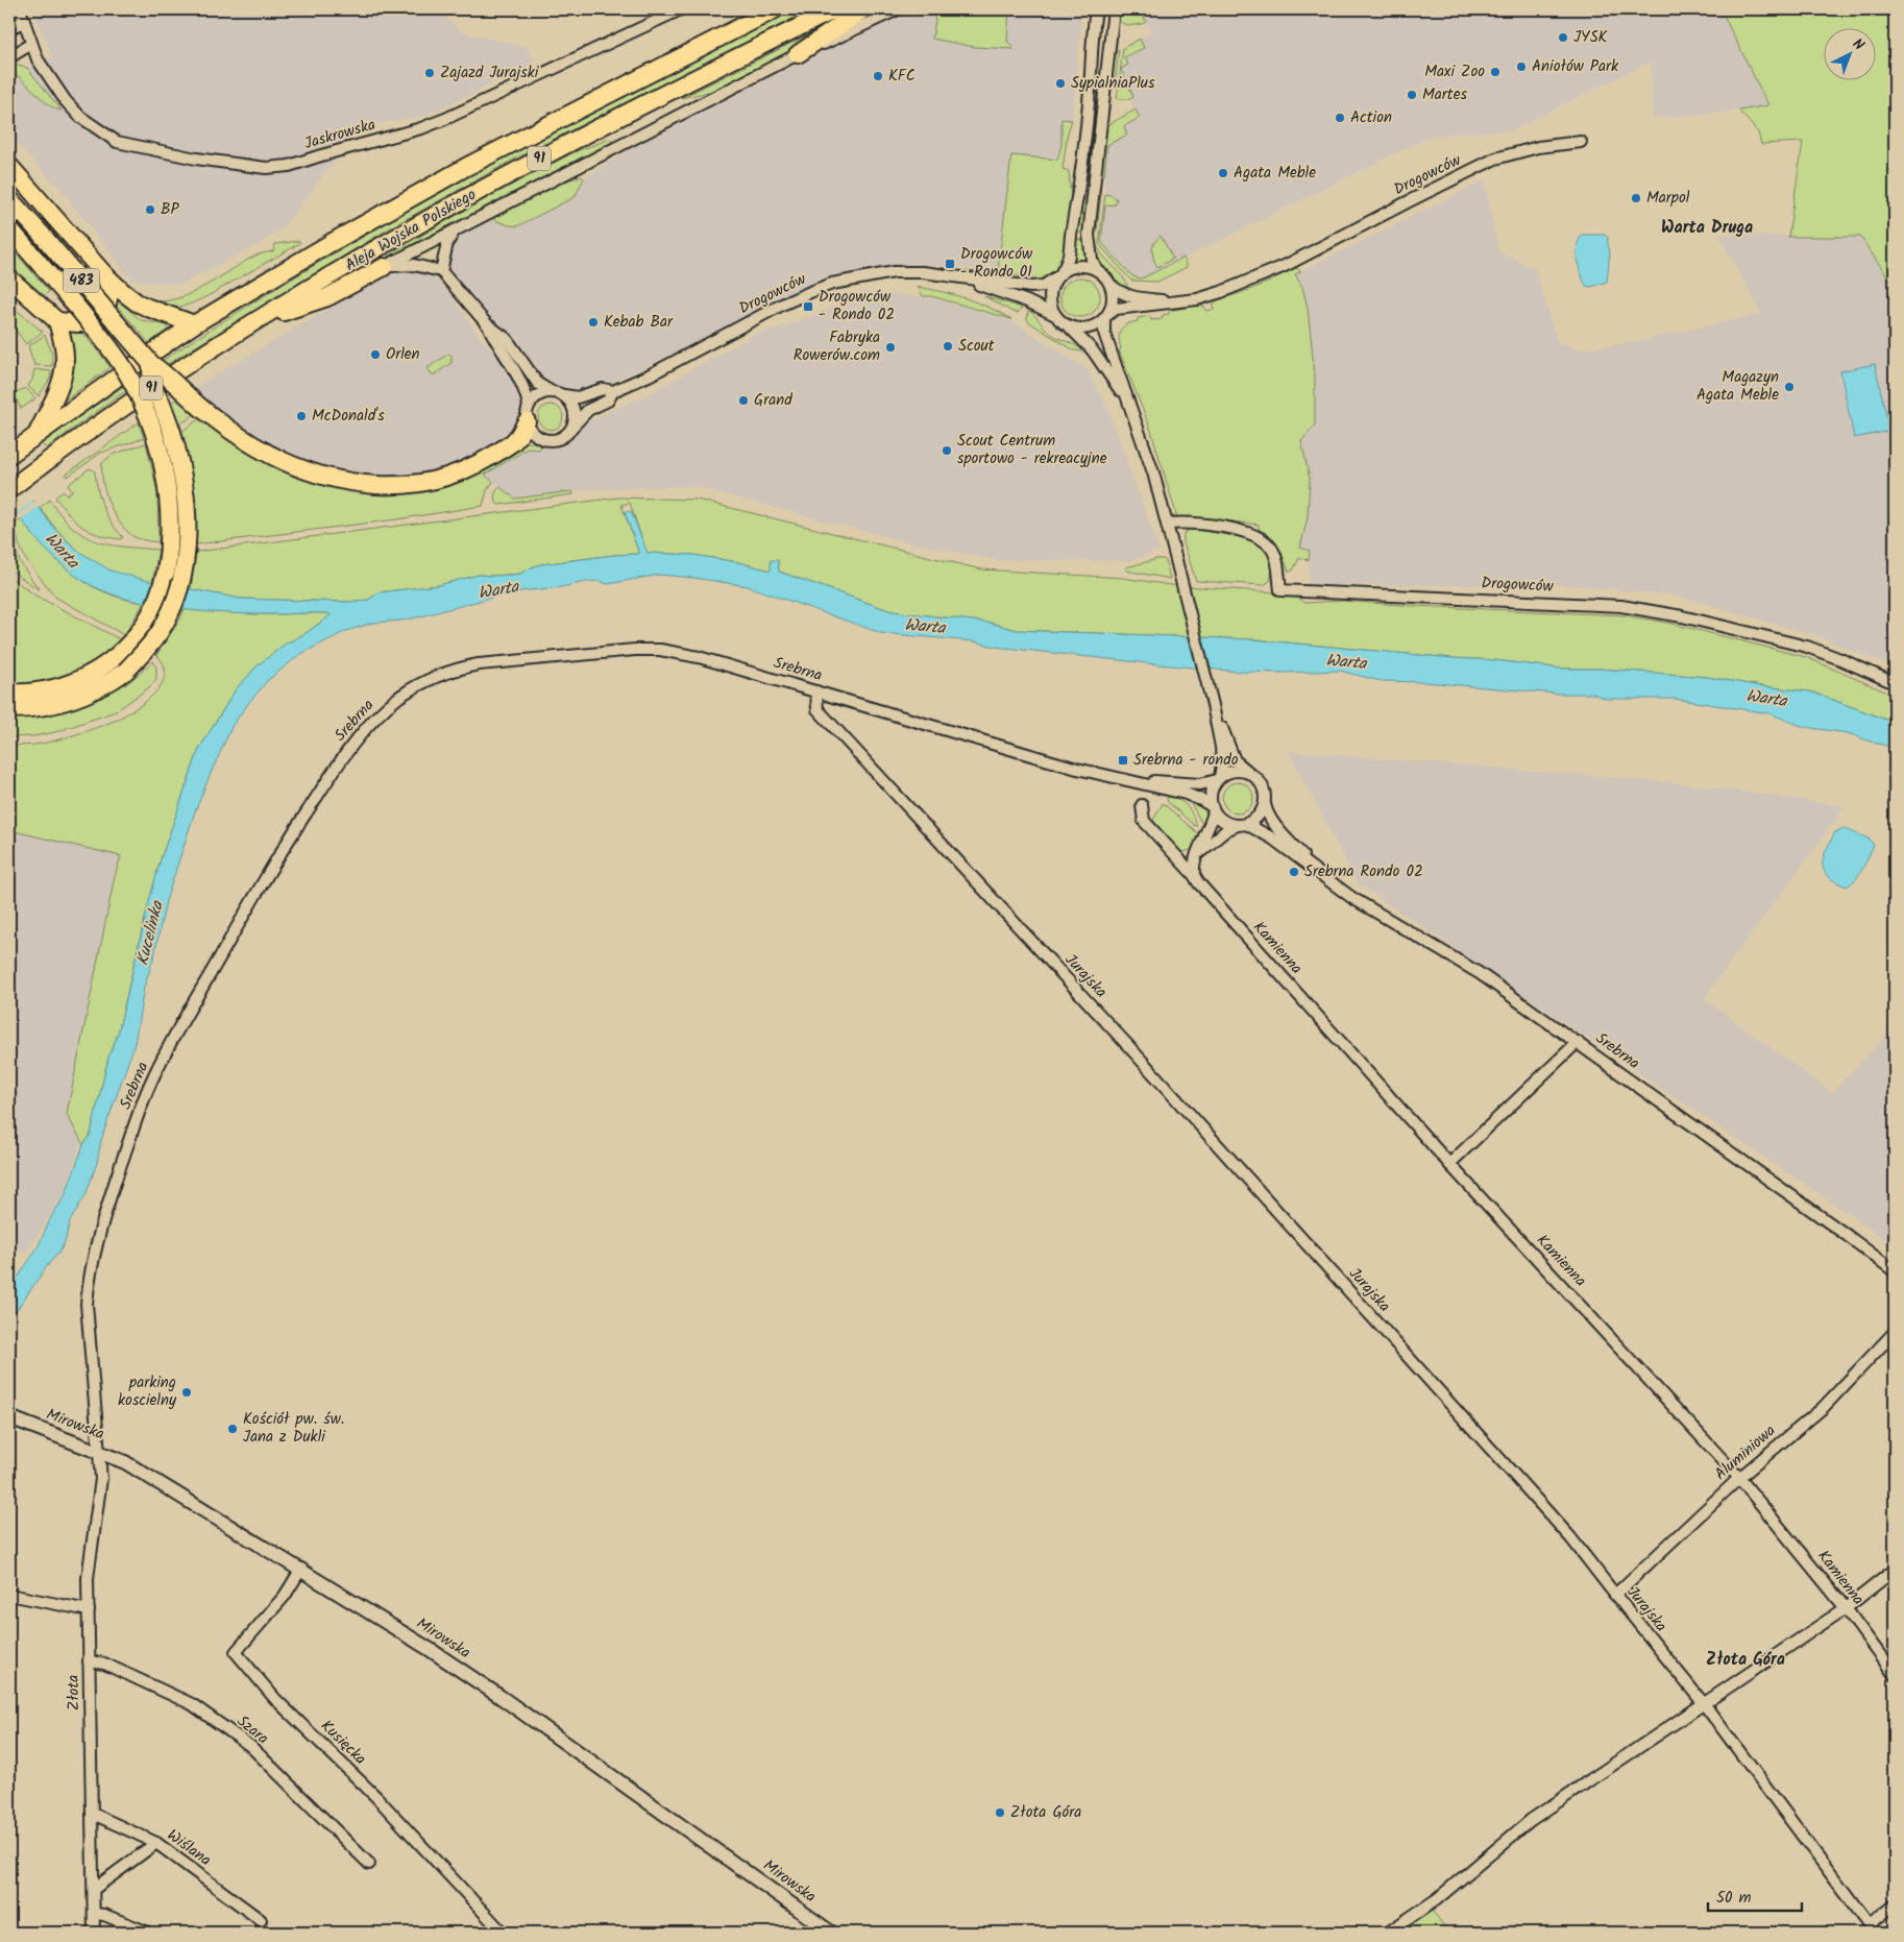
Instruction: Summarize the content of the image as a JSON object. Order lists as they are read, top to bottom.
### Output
{
  "streets": {
    "main road": ["91", "Aleja Wojska Polskiego", "483"],
    "street": [
      "Jaskrowska",
      "Drogowców",
      "Srebrna",
      "Kamienna",
      "Jurajska",
      "Mirowska",
      "Aluminiowa",
      "Złota",
      "Szara",
      "Kusięcka",
      "Wiślana"
    ]
  },
  "crossings": [
    ["Srebrna", "Jurajska"],
    ["Srebrna", "Mirowska"],
    ["Srebrna", "Złota"],
    ["Kamienna", "Aluminiowa"],
    ["Jurajska", "Aluminiowa"],
    ["Mirowska", "Złota"],
    ["Mirowska", "Kusięcka"],
    ["Złota", "Szara"],
    ["Złota", "Wiślana"]
  ],
  "districts": ["Warta Druga", "Złota Góra"],
  "water": ["Warta", "Kucelinka"],
  "places": {
    "other": [
      "JYSK",
      "Aniołów Park",
      "Maxi Zoo",
      "Zajazd Jurajski",
      "KFC",
      "SypialniaPlus",
      "Martes",
      "Action",
      "Agata Meble",
      "Marpol",
      "BP",
      "Kebab Bar",
      "Scout",
      "Fabryka Rowerów.com",
      "Orlen",
      "Magazyn Agata Meble",
      "Grand",
      "McDonald's",
      "Scout Centrum sportowo - rekreacyjne",
      "Srebrna Rondo 02",
      "parking koscielny",
      "Kościół pw. św. Jana z Dukli",
      "Złota Góra"
    ],
    "transit": ["Drogowców - Rondo 01", "Drogowców - Rondo 02", "Srebrna - rondo"]
  },
  "scale_bar": "50 m",
  "north": "top right"
}
